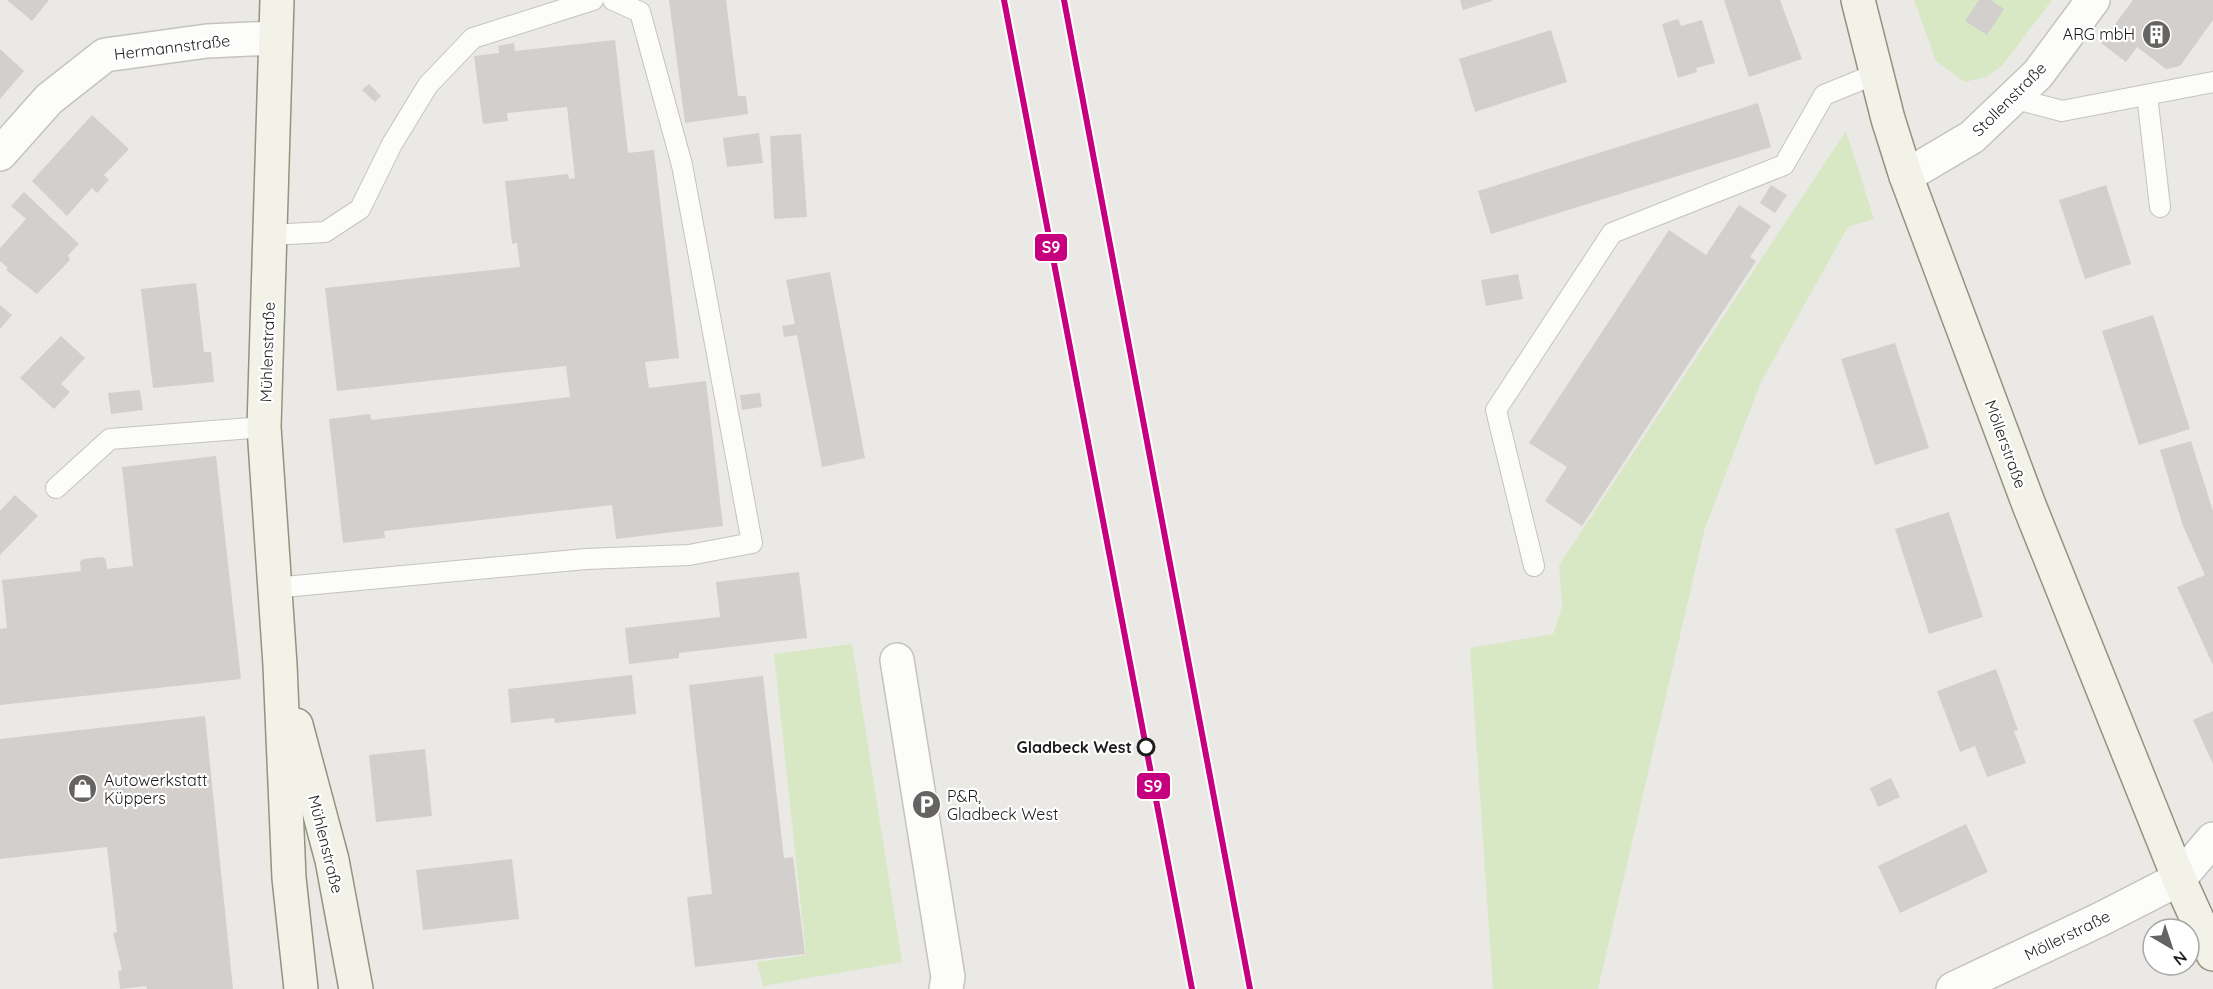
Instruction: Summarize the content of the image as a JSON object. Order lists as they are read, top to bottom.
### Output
{
  "streets": {
    "main road": ["Mühlenstraße", "Möllerstraße"],
    "street": ["Hermannstraße", "Stollenstraße"]
  },
  "crossings": [
    ["Hermannstraße", "Mühlenstraße"],
    ["Stollenstraße", "Möllerstraße"]
  ],
  "places": {
    "building": ["ARG mbH"],
    "other": ["Gladbeck West"],
    "shop": ["Autowerkstatt Küppers"],
    "parking": ["P&R, Gladbeck West"]
  },
  "lines": ["transit line S9"],
  "north": "bottom right"
}
